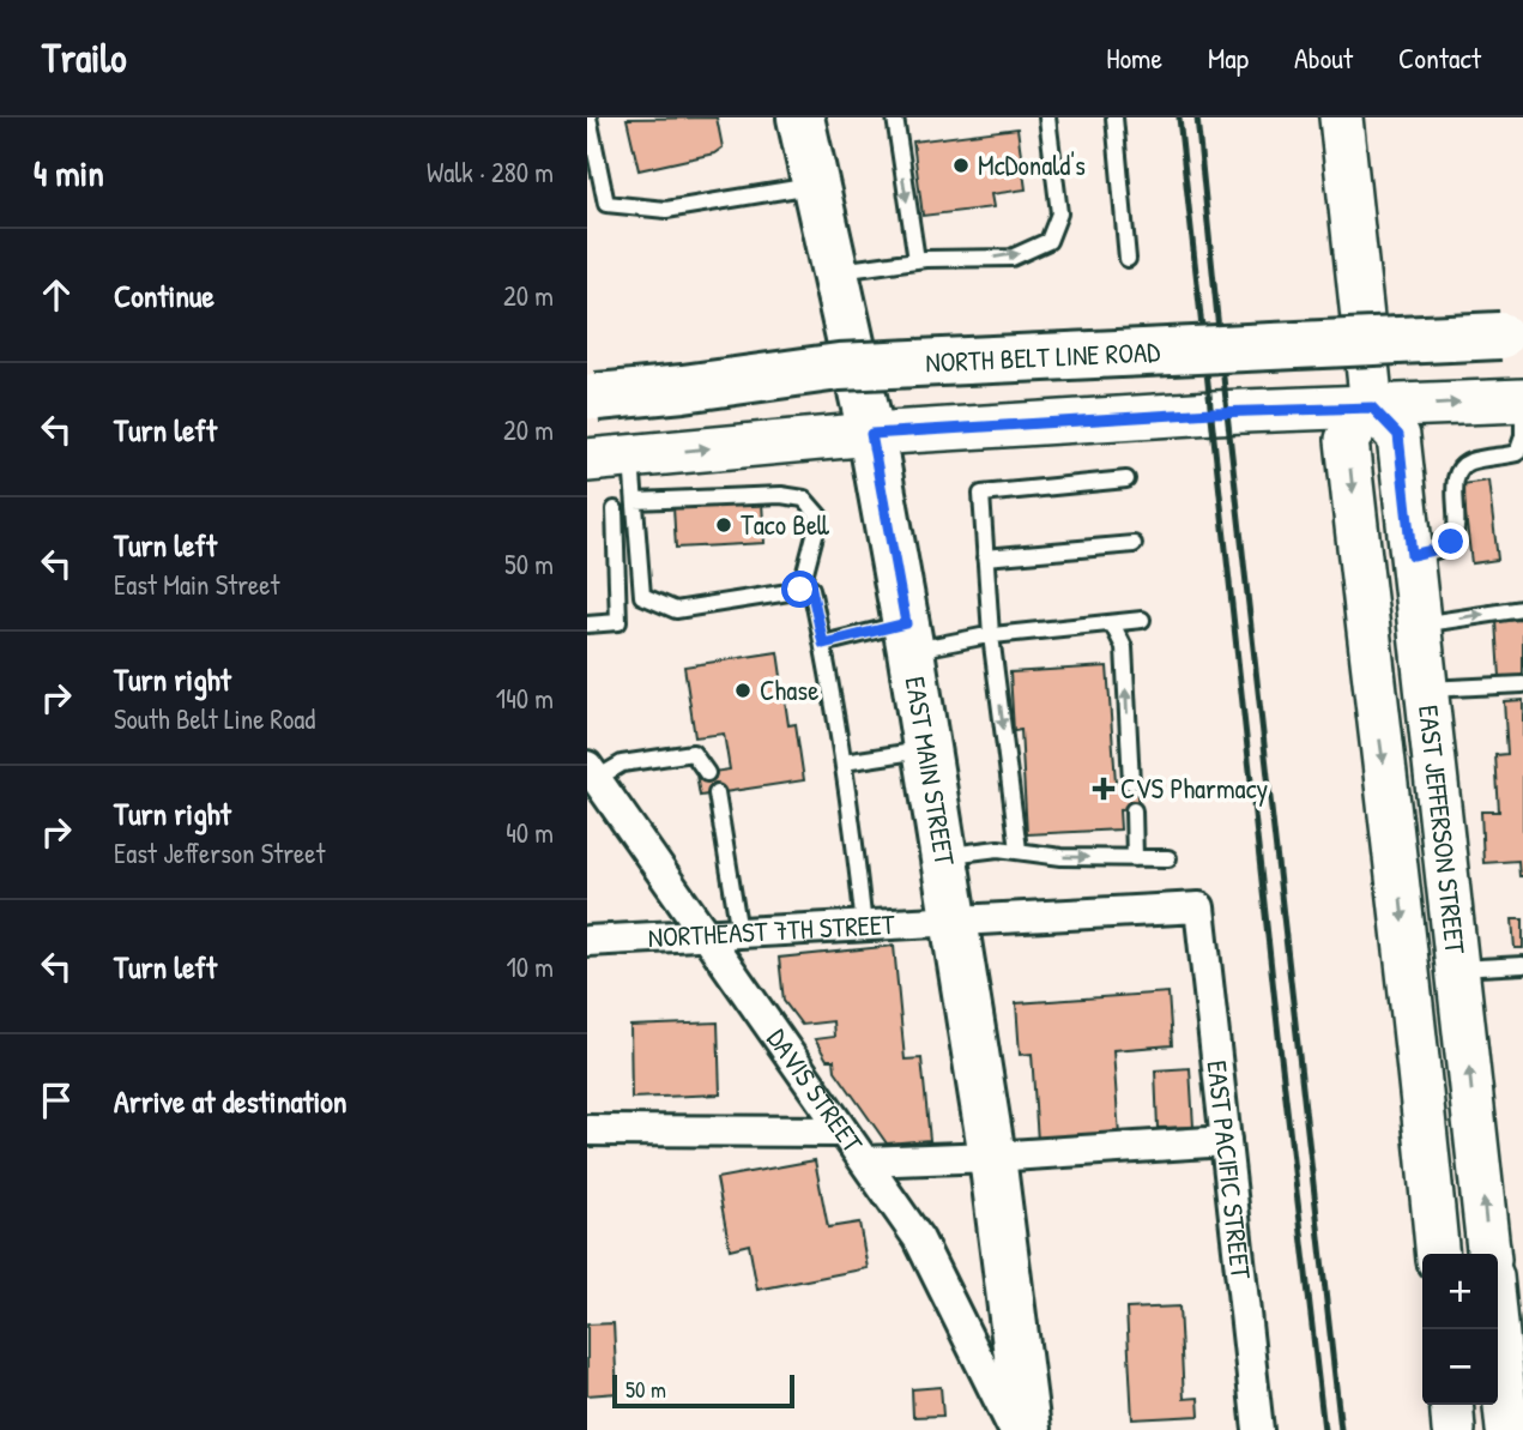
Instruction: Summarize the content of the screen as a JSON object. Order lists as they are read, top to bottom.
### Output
{
  "streets": {
    "main road": ["NORTH BELT LINE ROAD", "EAST MAIN STREET", "EAST JEFFERSON STREET"],
    "street": ["NORTHEAST 7TH STREET", "DAVIS STREET", "EAST PACIFIC STREET"]
  },
  "crossings": [
    ["EAST MAIN STREET", "NORTHEAST 7TH STREET"],
    ["NORTHEAST 7TH STREET", "DAVIS STREET"],
    ["NORTHEAST 7TH STREET", "EAST PACIFIC STREET"]
  ],
  "places": {
    "other": ["McDonald's", "Taco Bell", "Chase"],
    "health": ["CVS Pharmacy"]
  },
  "scale_bar": "50 m",
  "page": {
    "header": "Trailo",
    "nav": [
      "Home",
      "Map",
      "About",
      "Contact"
    ],
    "heading": ["4 min", "Walk · 280 m"],
    "list": [
      ["Continue", "20 m"],
      ["Turn left", "20 m"],
      ["Turn left", "East Main Street", "50 m"],
      ["Turn right", "South Belt Line Road", "140 m"],
      ["Turn right", "East Jefferson Street", "40 m"],
      ["Turn left", "10 m"],
      "Arrive at destination"
    ],
    "map_buttons": ["+", "−"],
    "scale": "50 m"
  }
}
